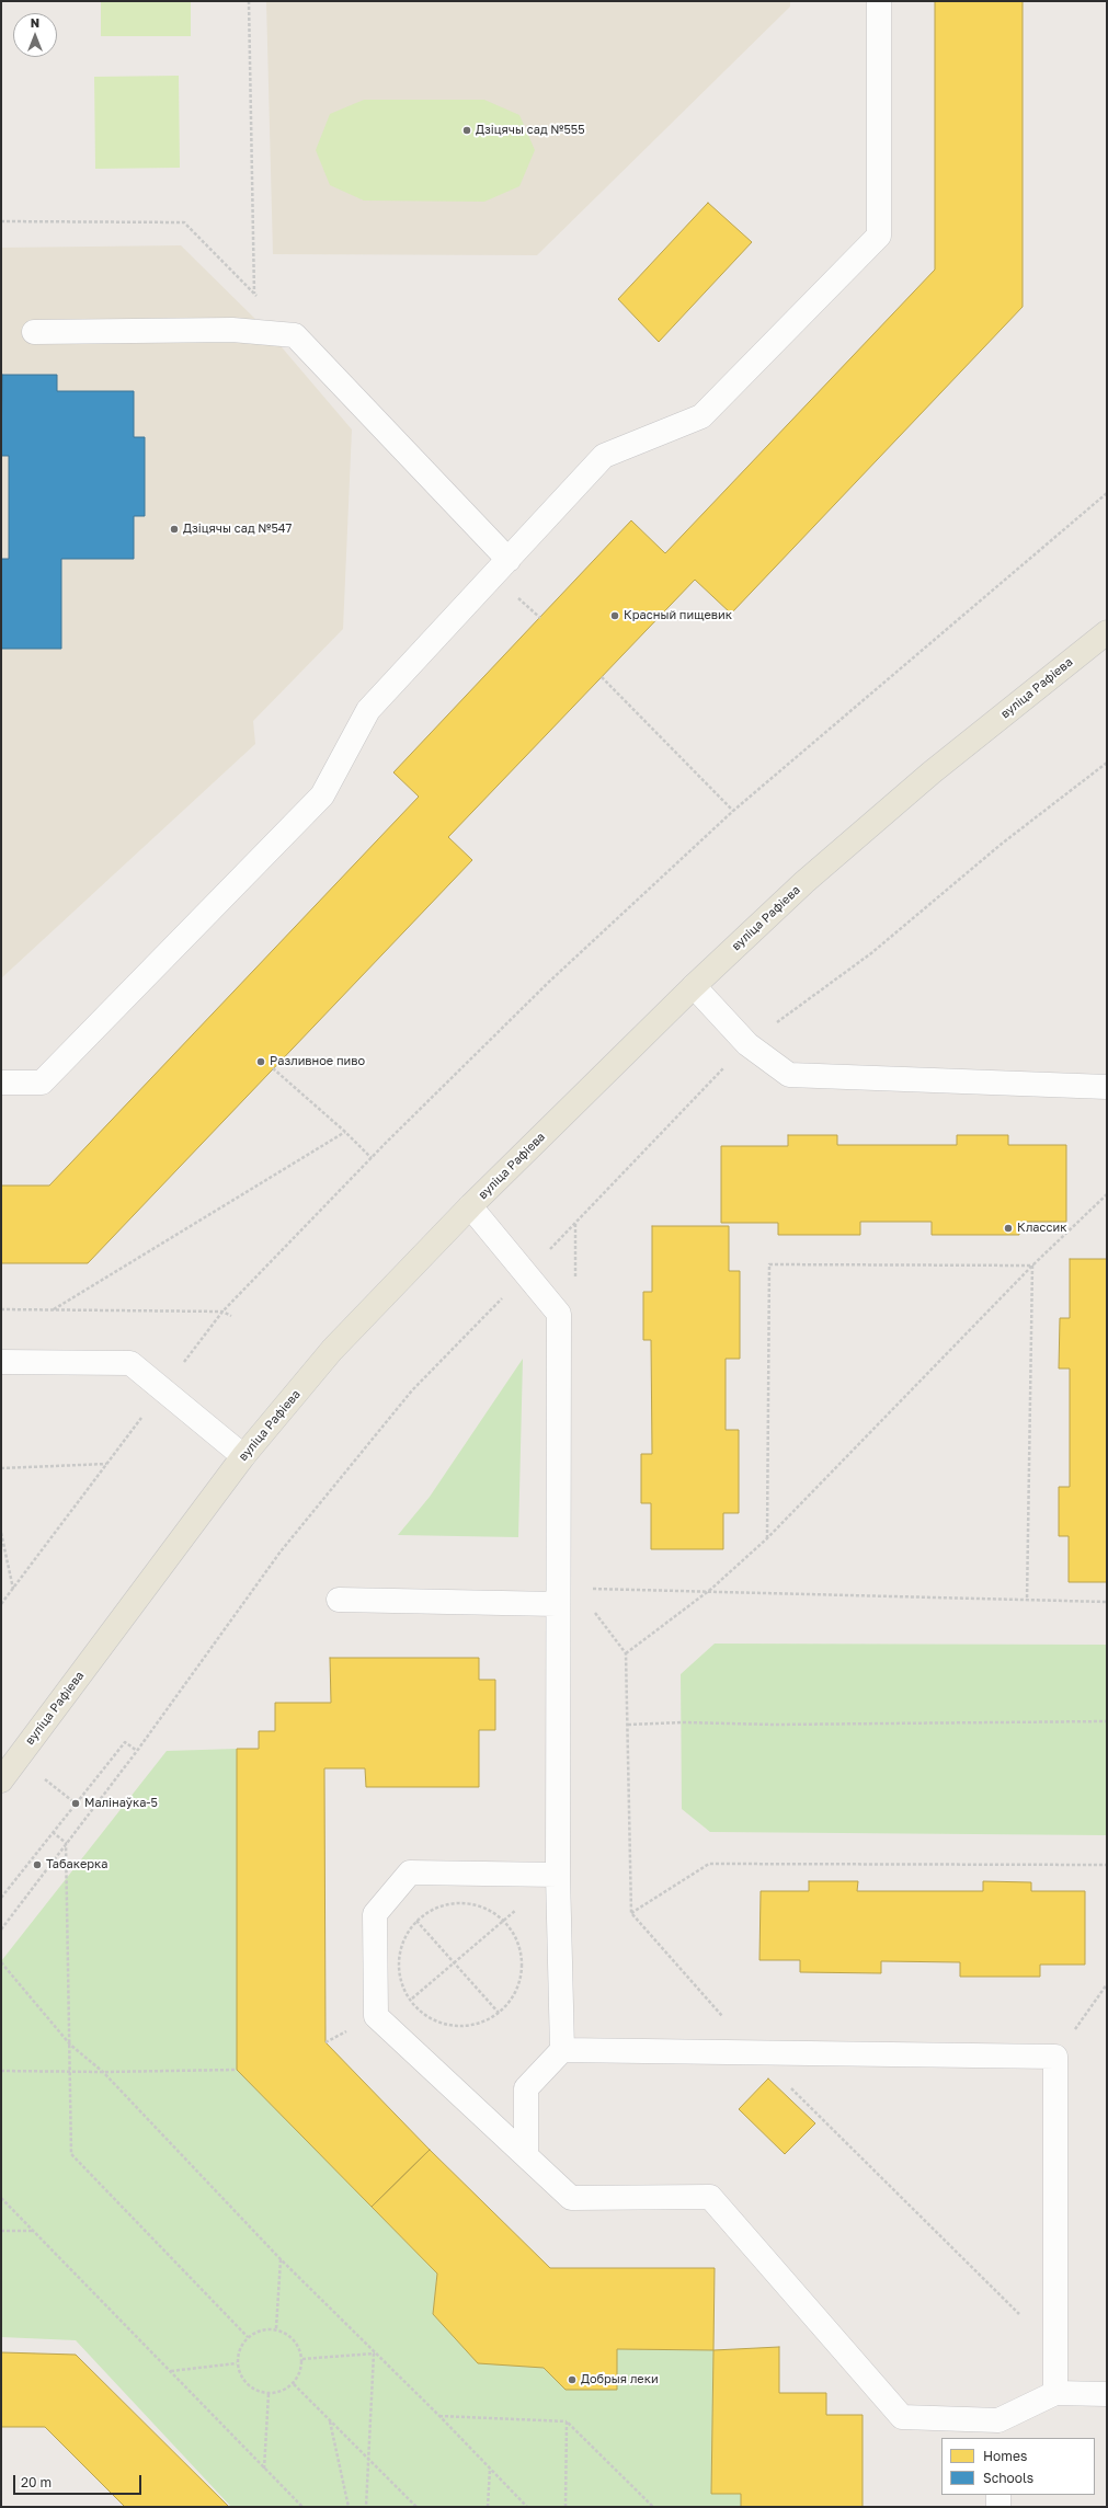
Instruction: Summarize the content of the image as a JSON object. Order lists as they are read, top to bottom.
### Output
{
  "streets": {
    "main road": ["вуліца Рафіева"]
  },
  "places": [
    "Дзіцячы сад №555",
    "Дзіцячы сад №547",
    "Красный пищевик",
    "Разливное пиво",
    "Классик",
    "Малінаўка-5",
    "Табакерка",
    "Добрыя леки"
  ],
  "legend": ["Homes", "Schools"],
  "scale_bar": "20 m",
  "north": "top"
}
